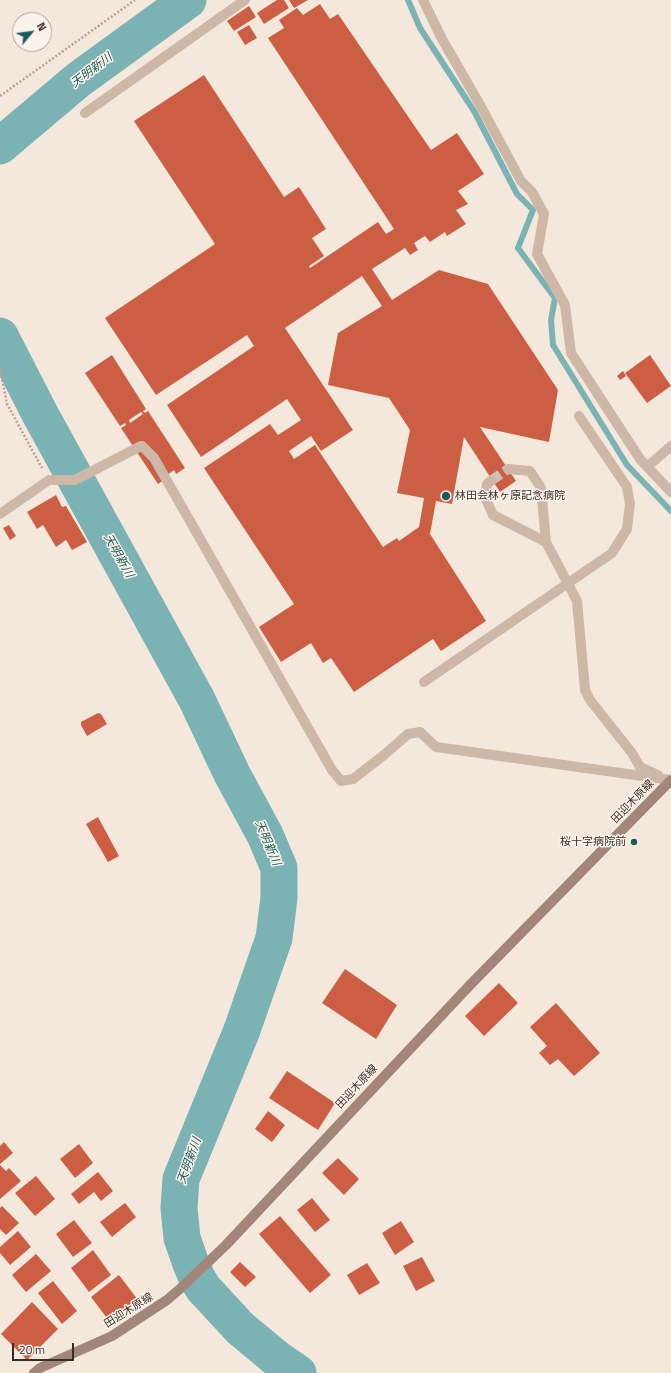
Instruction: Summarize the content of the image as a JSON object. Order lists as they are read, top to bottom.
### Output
{
  "streets": {
    "main road": ["田迎木原線"]
  },
  "water": ["天明新川"],
  "places": ["林田会林ヶ原記念病院", "桜十字病院前"],
  "scale_bar": "20 m",
  "north": "top right"
}
